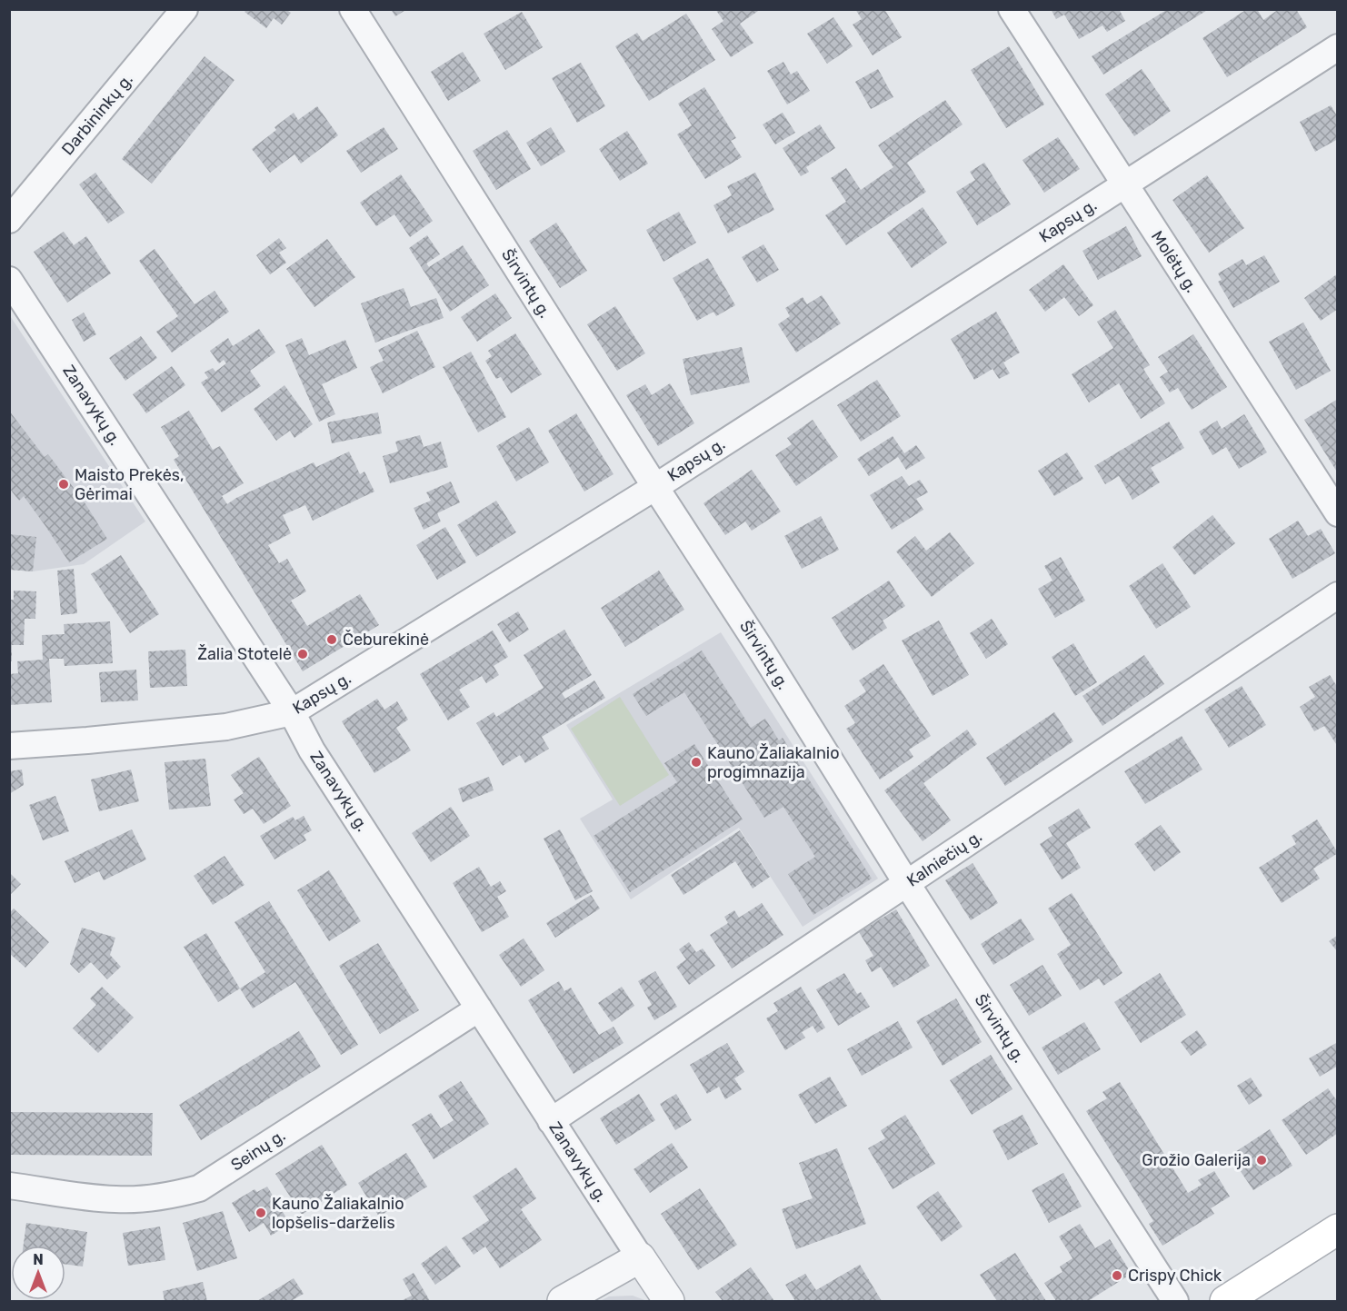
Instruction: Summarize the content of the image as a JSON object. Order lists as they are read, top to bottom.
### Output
{
  "streets": {
    "street": [
      "Darbininkų g.",
      "Kapsų g.",
      "Molėtų g.",
      "Širvintų g.",
      "Zanavykų g.",
      "Kalniečių g.",
      "Seinų g."
    ]
  },
  "crossings": [
    ["Kapsų g.", "Molėtų g."],
    ["Kapsų g.", "Širvintų g."],
    ["Kapsų g.", "Zanavykų g."],
    ["Širvintų g.", "Kalniečių g."],
    ["Zanavykų g.", "Kalniečių g."],
    ["Zanavykų g.", "Seinų g."]
  ],
  "places": [
    "Maisto Prekės, Gėrimai",
    "Čeburekinė",
    "Žalia Stotelė",
    "Kauno Žaliakalnio progimnazija",
    "Grožio Galerija",
    "Kauno Žaliakalnio lopšelis-darželis",
    "Crispy Chick"
  ],
  "north": "top"
}
